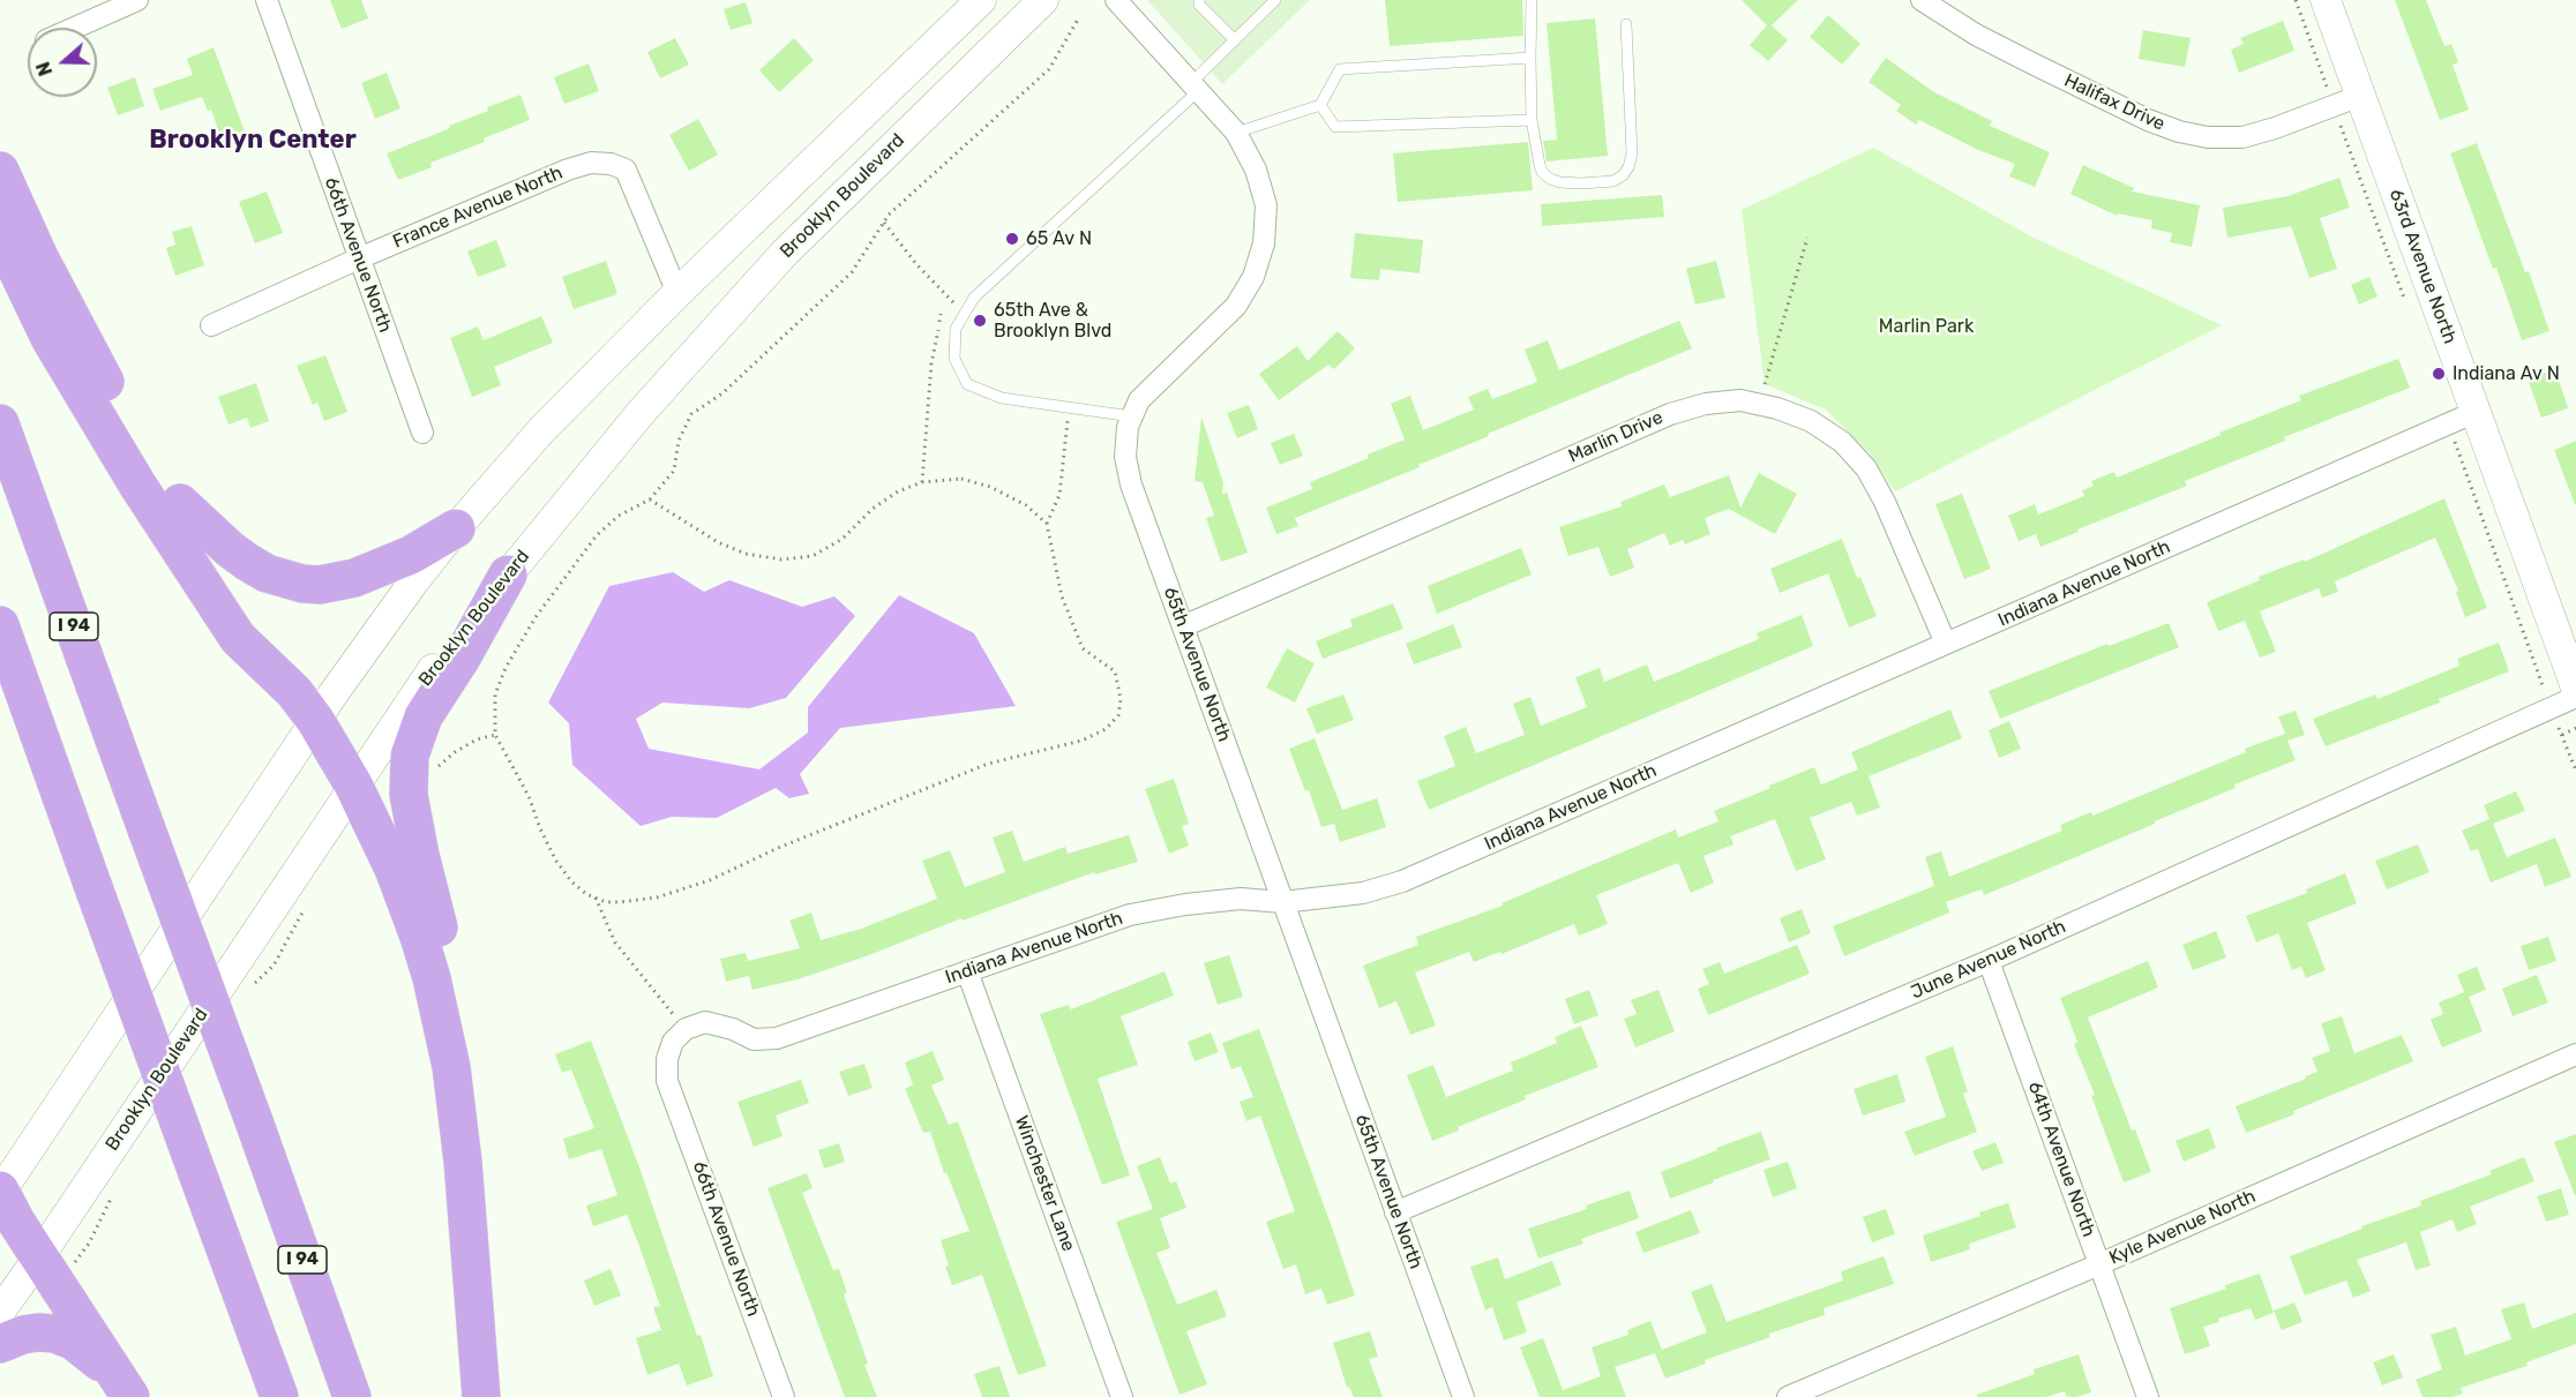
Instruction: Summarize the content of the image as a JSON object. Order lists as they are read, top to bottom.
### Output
{
  "streets": {
    "highway": ["I 94"],
    "main road": ["Brooklyn Boulevard", "63rd Avenue North"],
    "street": [
      "Halifax Drive",
      "France Avenue North",
      "66th Avenue North",
      "Marlin Drive",
      "Indiana Avenue North",
      "65th Avenue North",
      "June Avenue North",
      "64th Avenue North",
      "Winchester Lane",
      "Kyle Avenue North"
    ]
  },
  "crossings": [
    ["Halifax Drive", "63rd Avenue North"],
    ["France Avenue North", "66th Avenue North"],
    ["66th Avenue North", "Indiana Avenue North"],
    ["63rd Avenue North", "Indiana Avenue North"],
    ["Marlin Drive", "Indiana Avenue North"],
    ["Marlin Drive", "65th Avenue North"],
    ["Indiana Avenue North", "65th Avenue North"],
    ["Indiana Avenue North", "Winchester Lane"],
    ["65th Avenue North", "June Avenue North"],
    ["June Avenue North", "64th Avenue North"],
    ["64th Avenue North", "Kyle Avenue North"]
  ],
  "districts": ["Brooklyn Center"],
  "parks": ["Marlin Park"],
  "places": ["65 Av N", "65th Ave & Brooklyn Blvd", "Indiana Av N"],
  "north": "left"
}
